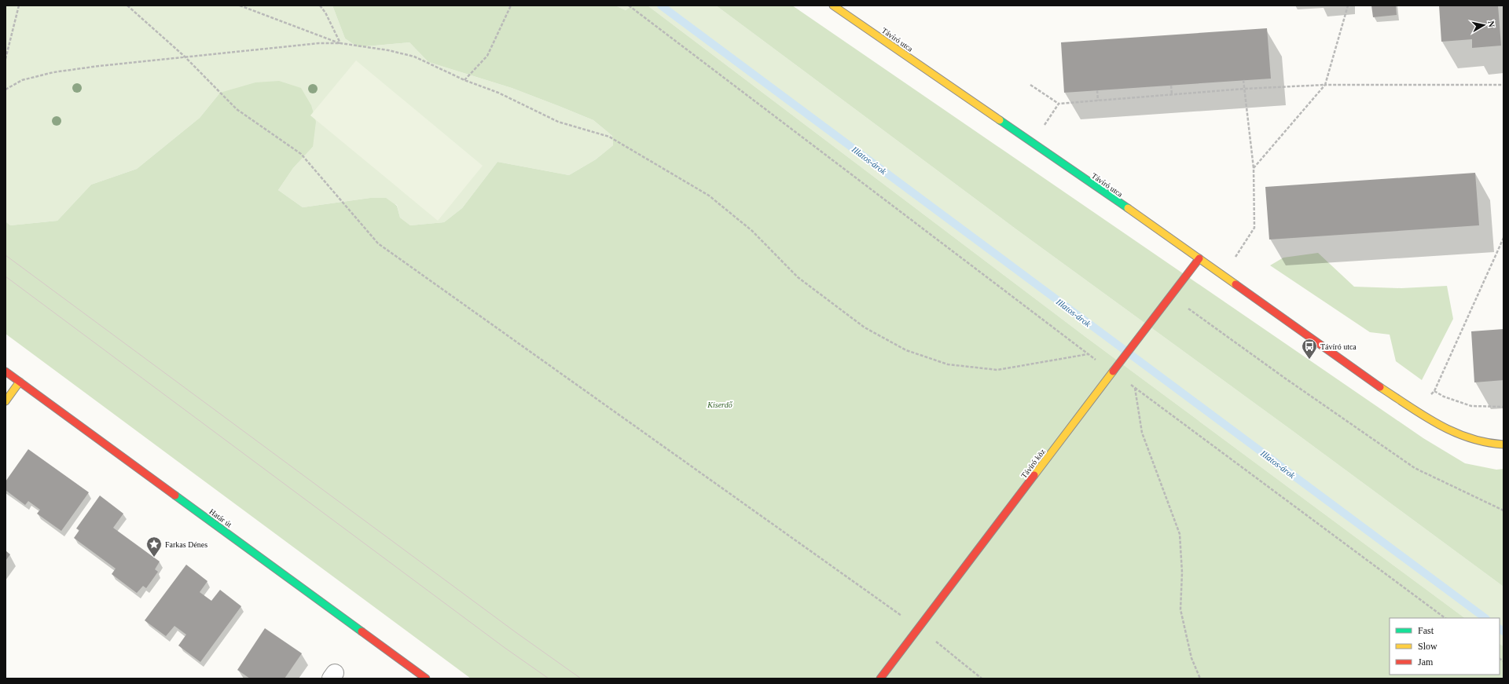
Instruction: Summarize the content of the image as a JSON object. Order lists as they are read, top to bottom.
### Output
{
  "streets": {
    "street": ["Távíró utca", "Távíró köz", "Határ út"]
  },
  "crossings": [
    ["Távíró utca", "Távíró köz"]
  ],
  "water": ["Illatos-árok"],
  "parks": ["Kiserdő"],
  "places": {
    "bus stop": ["Távíró utca"],
    "place": ["Farkas Dénes"]
  },
  "legend": ["Fast", "Slow", "Jam"],
  "north": "right"
}
